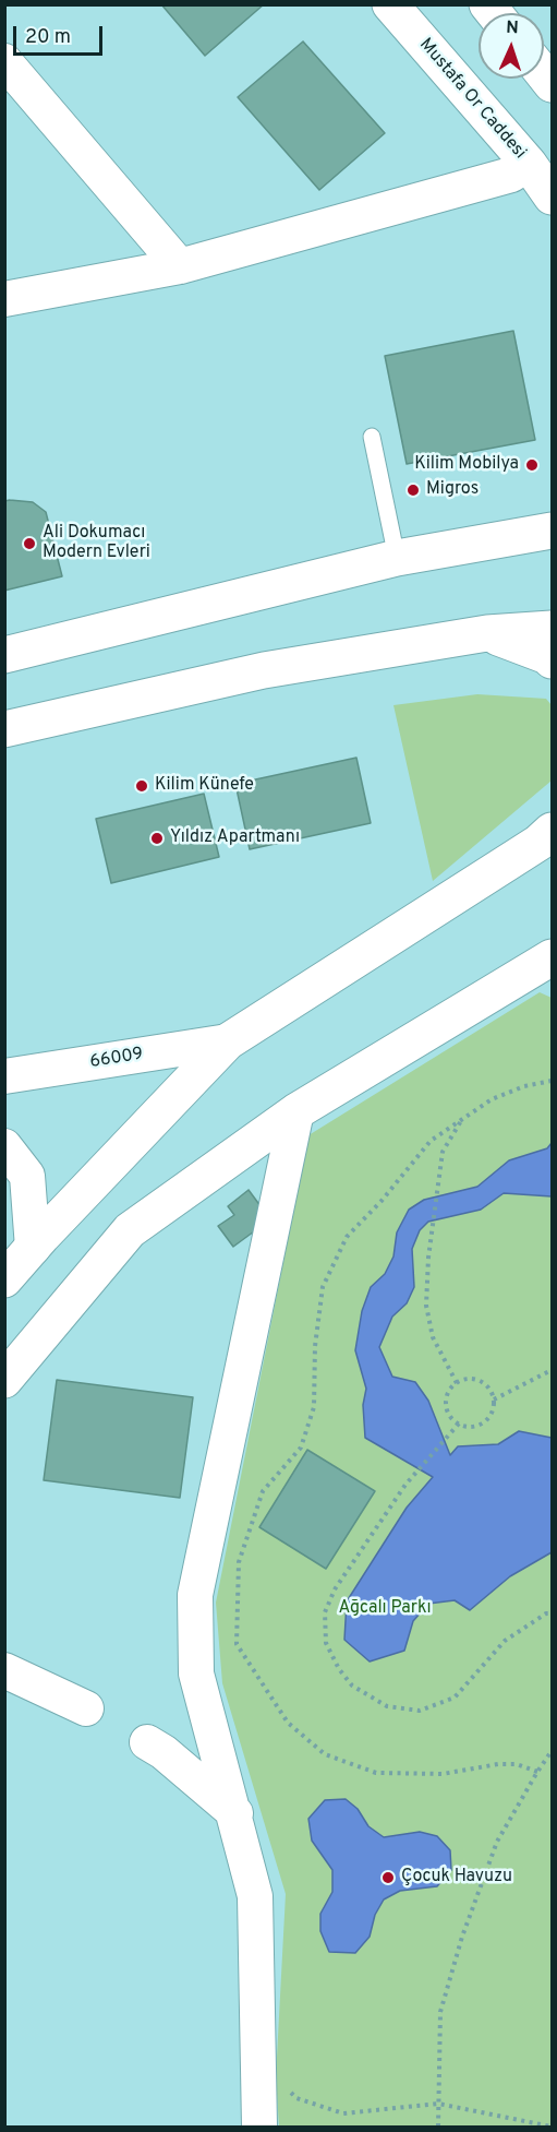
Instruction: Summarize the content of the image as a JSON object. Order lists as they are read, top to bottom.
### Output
{
  "streets": {
    "main road": ["Mustafa Or Caddesi"],
    "street": ["66009"]
  },
  "parks": ["Ağcalı Parkı"],
  "places": [
    "Kilim Mobilya",
    "Migros",
    "Ali Dokumacı Modern Evleri",
    "Kilim Künefe",
    "Yıldız Apartmanı",
    "Çocuk Havuzu"
  ],
  "scale_bar": "20 m",
  "north": "top"
}
